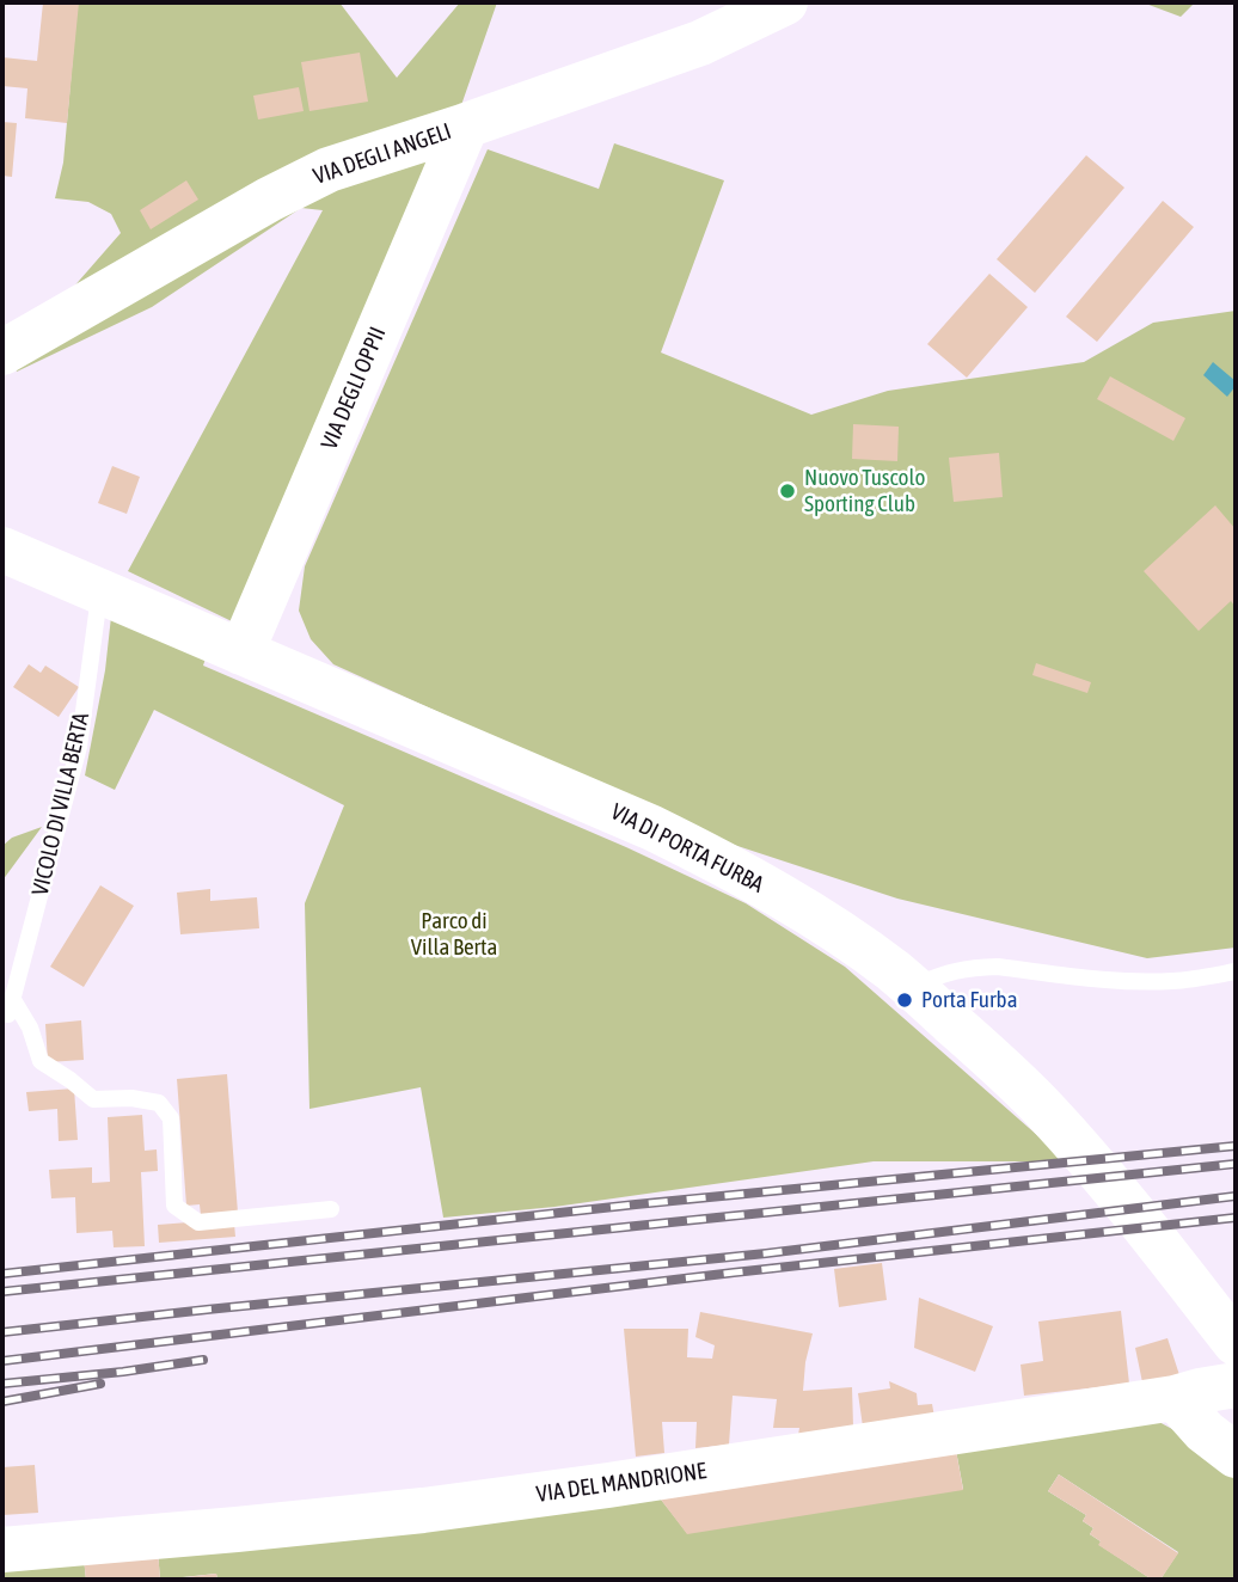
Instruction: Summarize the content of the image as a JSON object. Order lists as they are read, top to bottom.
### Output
{
  "streets": {
    "street": [
      "VIA DEGLI ANGELI",
      "VIA DEGLI OPPII",
      "VIA DI PORTA FURBA",
      "VIA DEL MANDRIONE"
    ],
    "lane": ["VICOLO DI VILLA BERTA"]
  },
  "crossings": [
    ["VIA DEGLI ANGELI", "VIA DEGLI OPPII"],
    ["VIA DEGLI OPPII", "VIA DI PORTA FURBA"],
    ["VICOLO DI VILLA BERTA", "VIA DI PORTA FURBA"]
  ],
  "parks": ["Parco di Villa Berta"],
  "places": ["Nuovo Tuscolo Sporting Club", "Porta Furba"]
}
